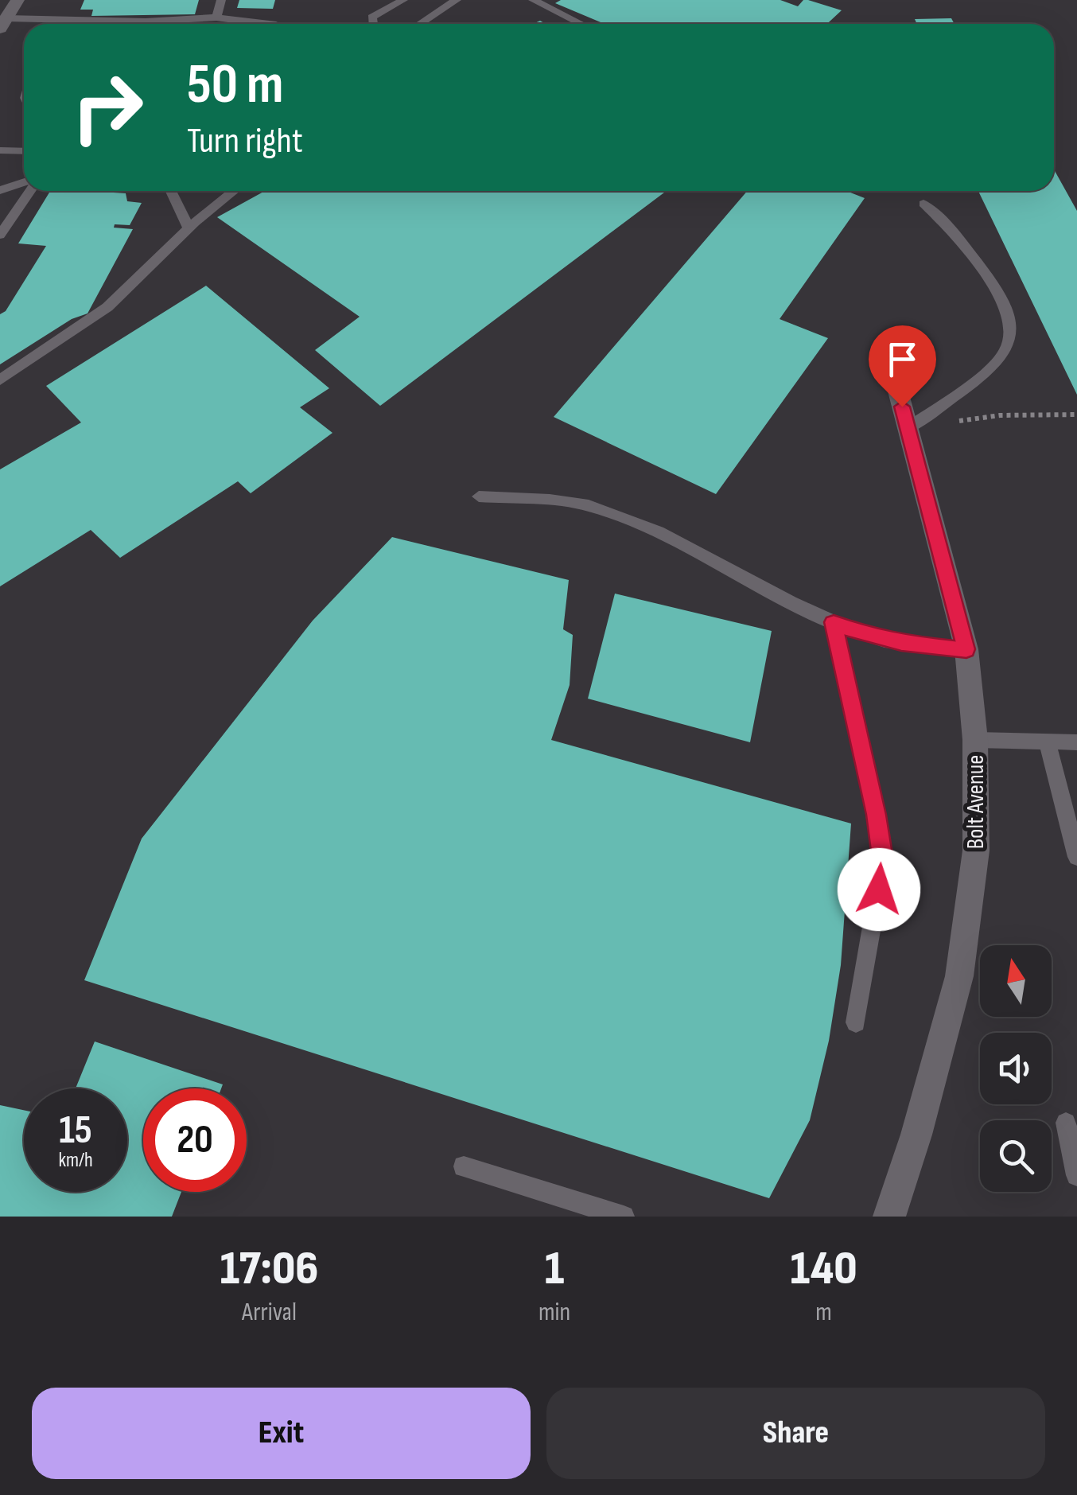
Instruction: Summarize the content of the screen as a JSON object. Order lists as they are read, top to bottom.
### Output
{
  "streets": {
    "street": ["Bolt Avenue"]
  },
  "north": "top",
  "page": {
    "turn": ["50 m", "Turn right"],
    "speed": "15 km/h",
    "limit": "20",
    "eta": [
      "17:06",
      "Arrival",
      "1",
      "min",
      "140",
      "m"
    ],
    "buttons": ["Exit", "Share"]
  }
}
